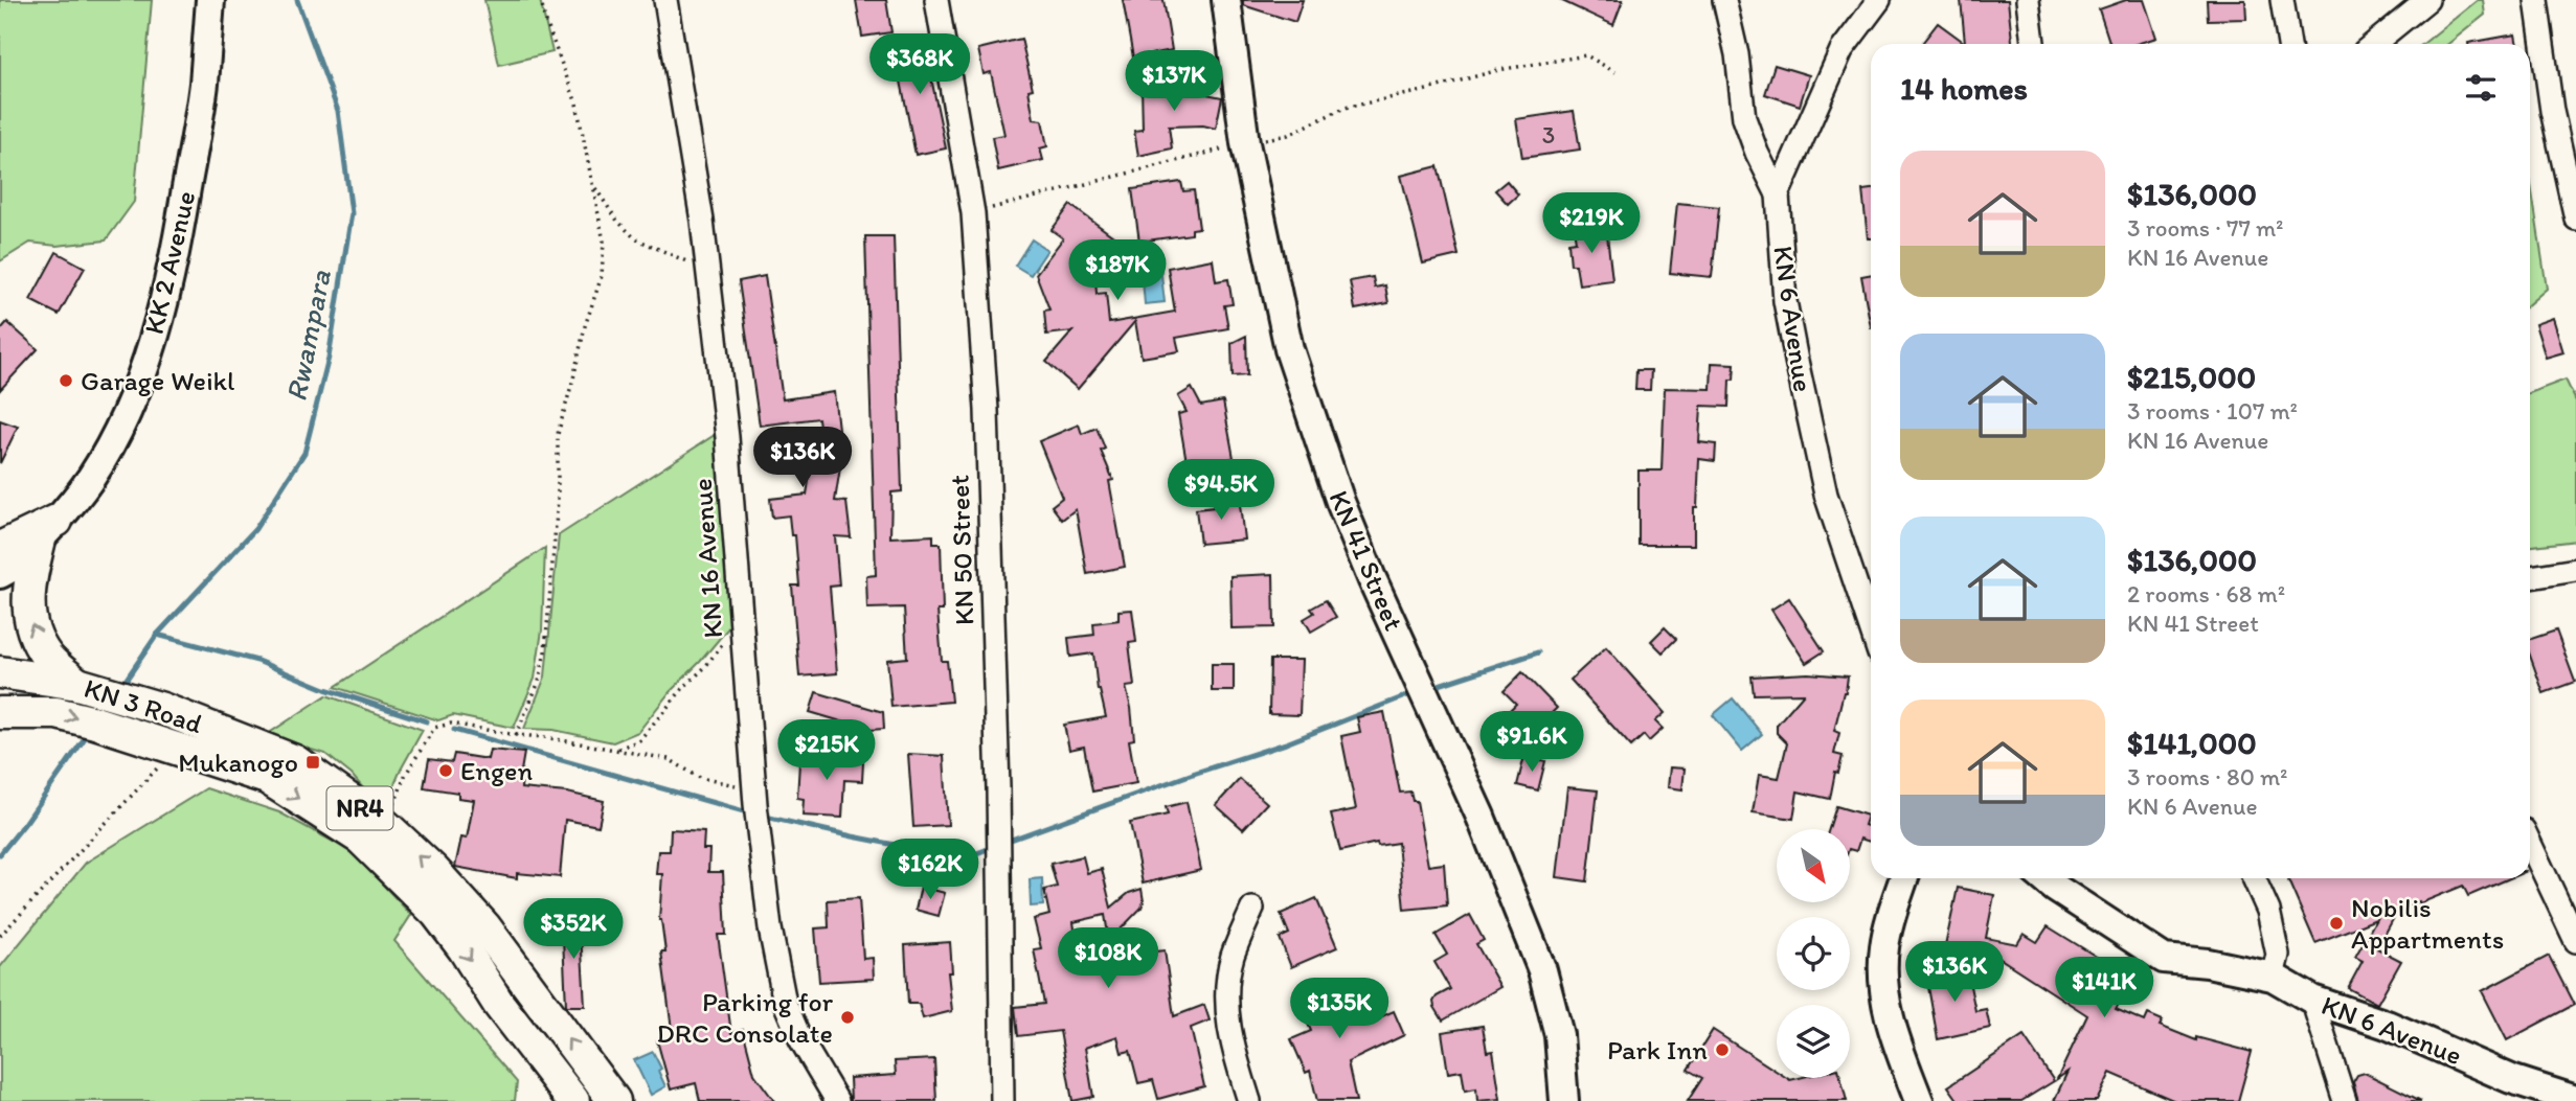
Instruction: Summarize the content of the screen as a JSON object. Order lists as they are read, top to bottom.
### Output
{
  "streets": {
    "highway": ["KN 3 Road", "NR4"],
    "main road": ["KK 2 Avenue", "KN 6 Avenue", "KN 41 Street"],
    "street": ["KN 50 Street", "KN 16 Avenue"]
  },
  "water": ["Rwampara"],
  "places": {
    "other": [
      "Garage Weikl",
      "Engen",
      "Nobilis Appartments",
      "Parking for DRC Consolate",
      "Park Inn"
    ],
    "transit": ["Mukanogo"]
  },
  "house_numbers": ["3"],
  "north": "bottom right",
  "page": {
    "price": [
      "$368K",
      "$137K",
      "$219K",
      "$187K",
      "$136K",
      "$94.5K",
      "$91.6K",
      "$215K",
      "$162K",
      "$352K",
      "$108K",
      "$136K",
      "$141K",
      "$135K"
    ],
    "heading": "14 homes",
    "list": [
      {
        "name": "$136,000",
        "note": "3 rooms · 77 m² · KN 16 Avenue"
      },
      {
        "name": "$215,000",
        "note": "3 rooms · 107 m² · KN 16 Avenue"
      },
      {
        "name": "$136,000",
        "note": "2 rooms · 68 m² · KN 41 Street"
      },
      {
        "name": "$141,000",
        "note": "3 rooms · 80 m² · KN 6 Avenue"
      }
    ]
  }
}
